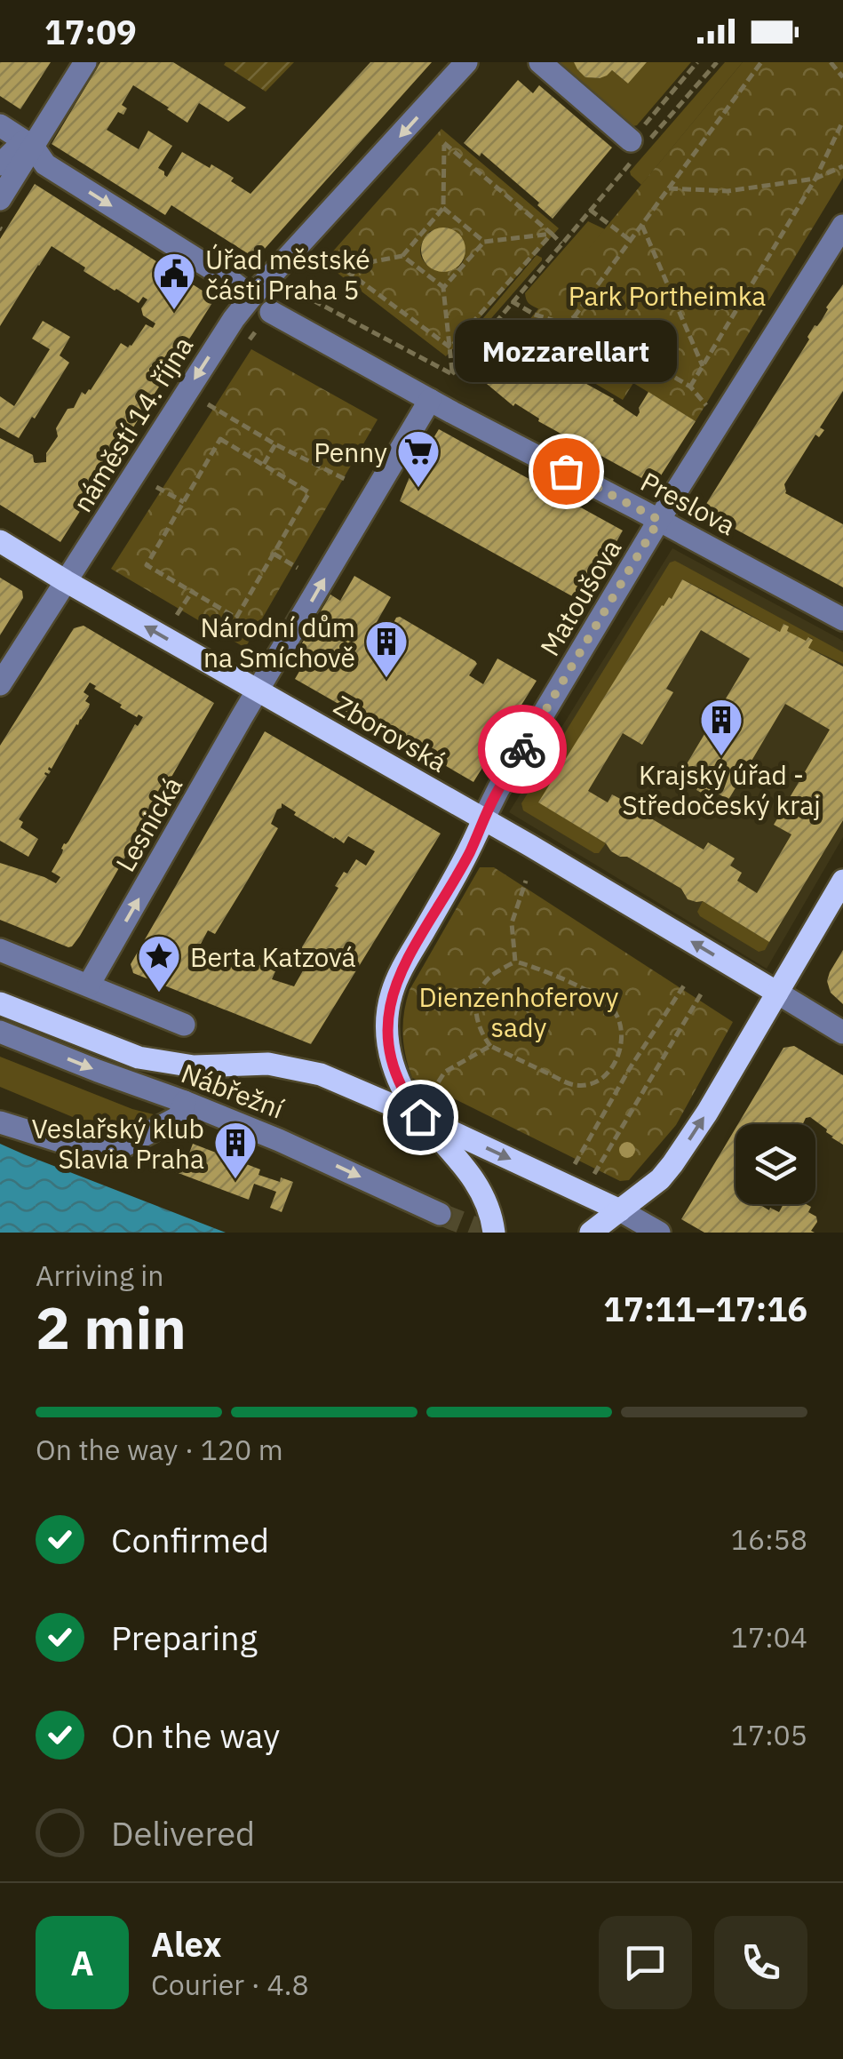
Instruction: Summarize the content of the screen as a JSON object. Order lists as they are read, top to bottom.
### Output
{
  "streets": {
    "main road": ["Zborovská"],
    "street": [
      "náměstí 14. října",
      "Preslova",
      "Matoušova",
      "Lesnická",
      "Nábřežní"
    ]
  },
  "crossings": [
    ["náměstí 14. října", "Zborovská"],
    ["Preslova", "Matoušova"],
    ["Matoušova", "Zborovská"],
    ["Zborovská", "Lesnická"]
  ],
  "one_way": ["náměstí 14. října", "Zborovská", "Lesnická"],
  "parks": ["Park Portheimka", "Dienzenhoferovy sady"],
  "places": {
    "public building": ["Úřad městské části Praha 5"],
    "other": ["Mozzarellart"],
    "supermarket": ["Penny"],
    "building": ["Národní dům na Smíchově", "Krajský úřad - Středočeský kraj", "Veslařský klub Slavia Praha"],
    "place": ["Berta Katzová"]
  },
  "page": {
    "status": "17:09",
    "bubble": "Mozzarellart",
    "heading": ["2 min", "Arriving in", "17:11–17:16"],
    "panel": ["Alex", "Courier · 4.8"],
    "bar": "On the way · 120 m",
    "list": [
      ["Confirmed", "16:58"],
      ["Preparing", "17:04"],
      ["On the way", "17:05"],
      "Delivered"
    ],
    "round": "A"
  }
}
